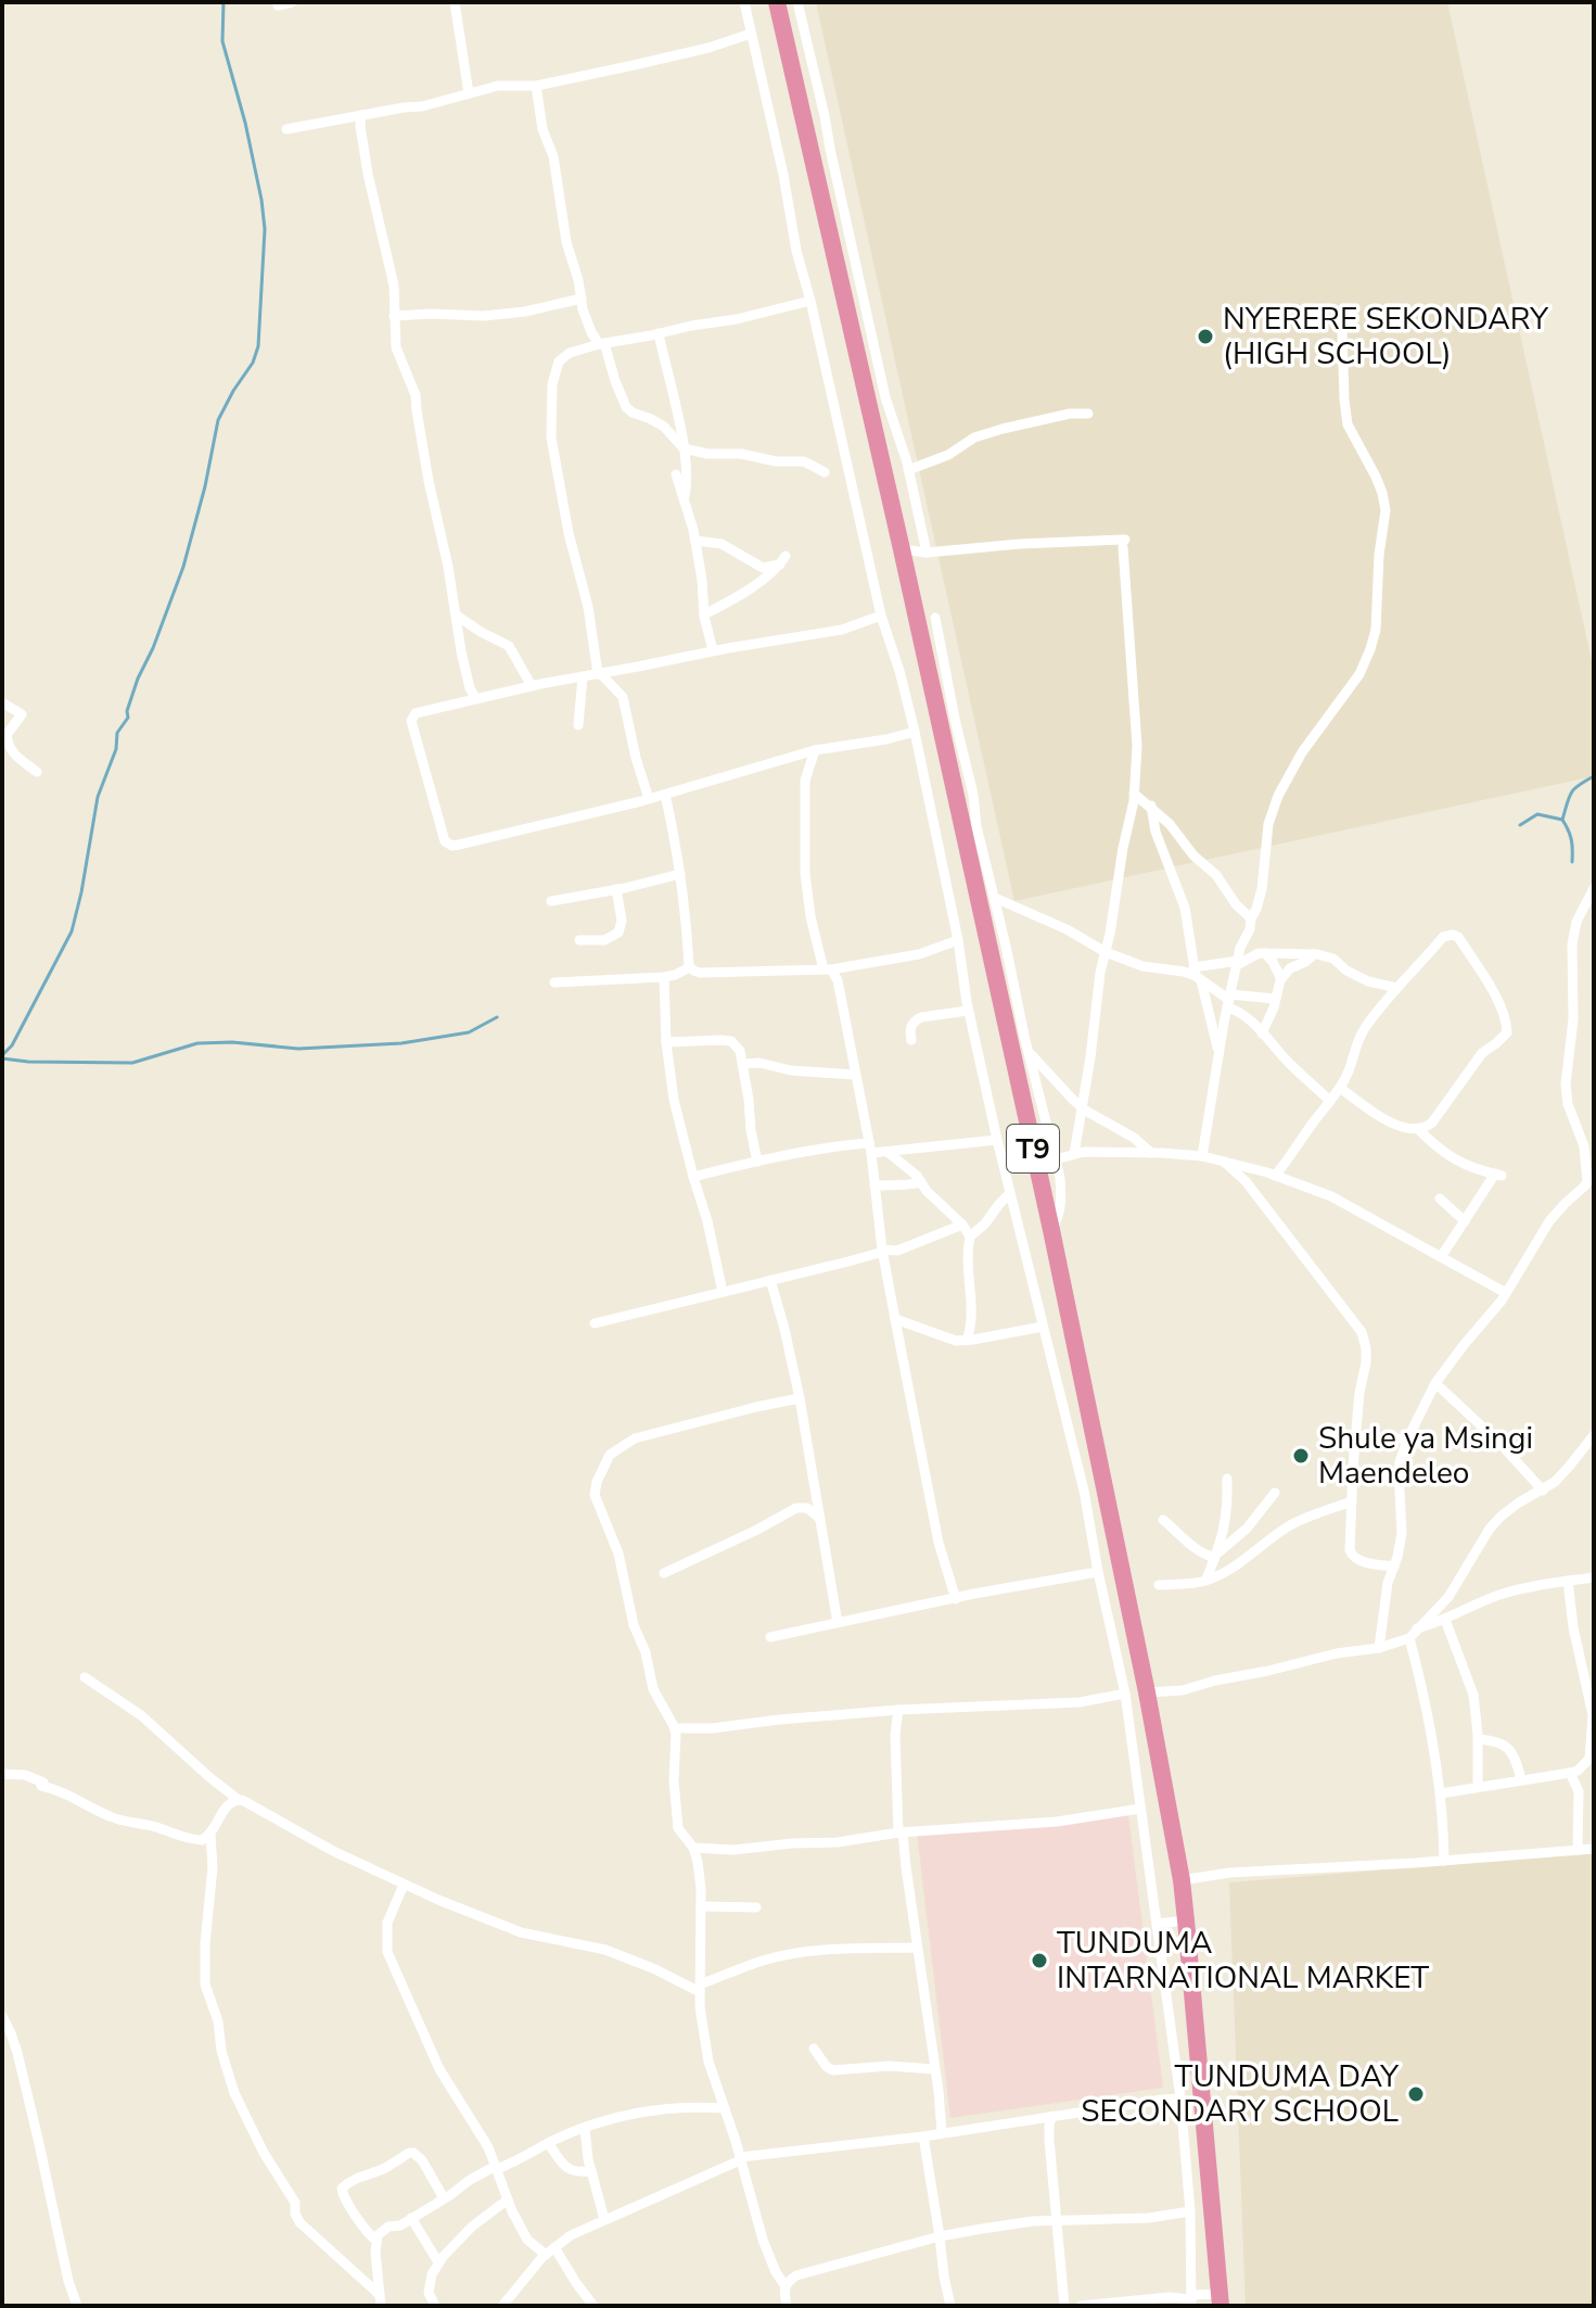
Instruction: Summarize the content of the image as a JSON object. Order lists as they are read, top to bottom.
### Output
{
  "streets": {
    "highway": ["T9"]
  },
  "places": [
    "NYERERE SEKONDARY (HIGH SCHOOL)",
    "Shule ya Msingi Maendeleo",
    "TUNDUMA INTARNATIONAL MARKET",
    "TUNDUMA DAY SECONDARY SCHOOL"
  ]
}
